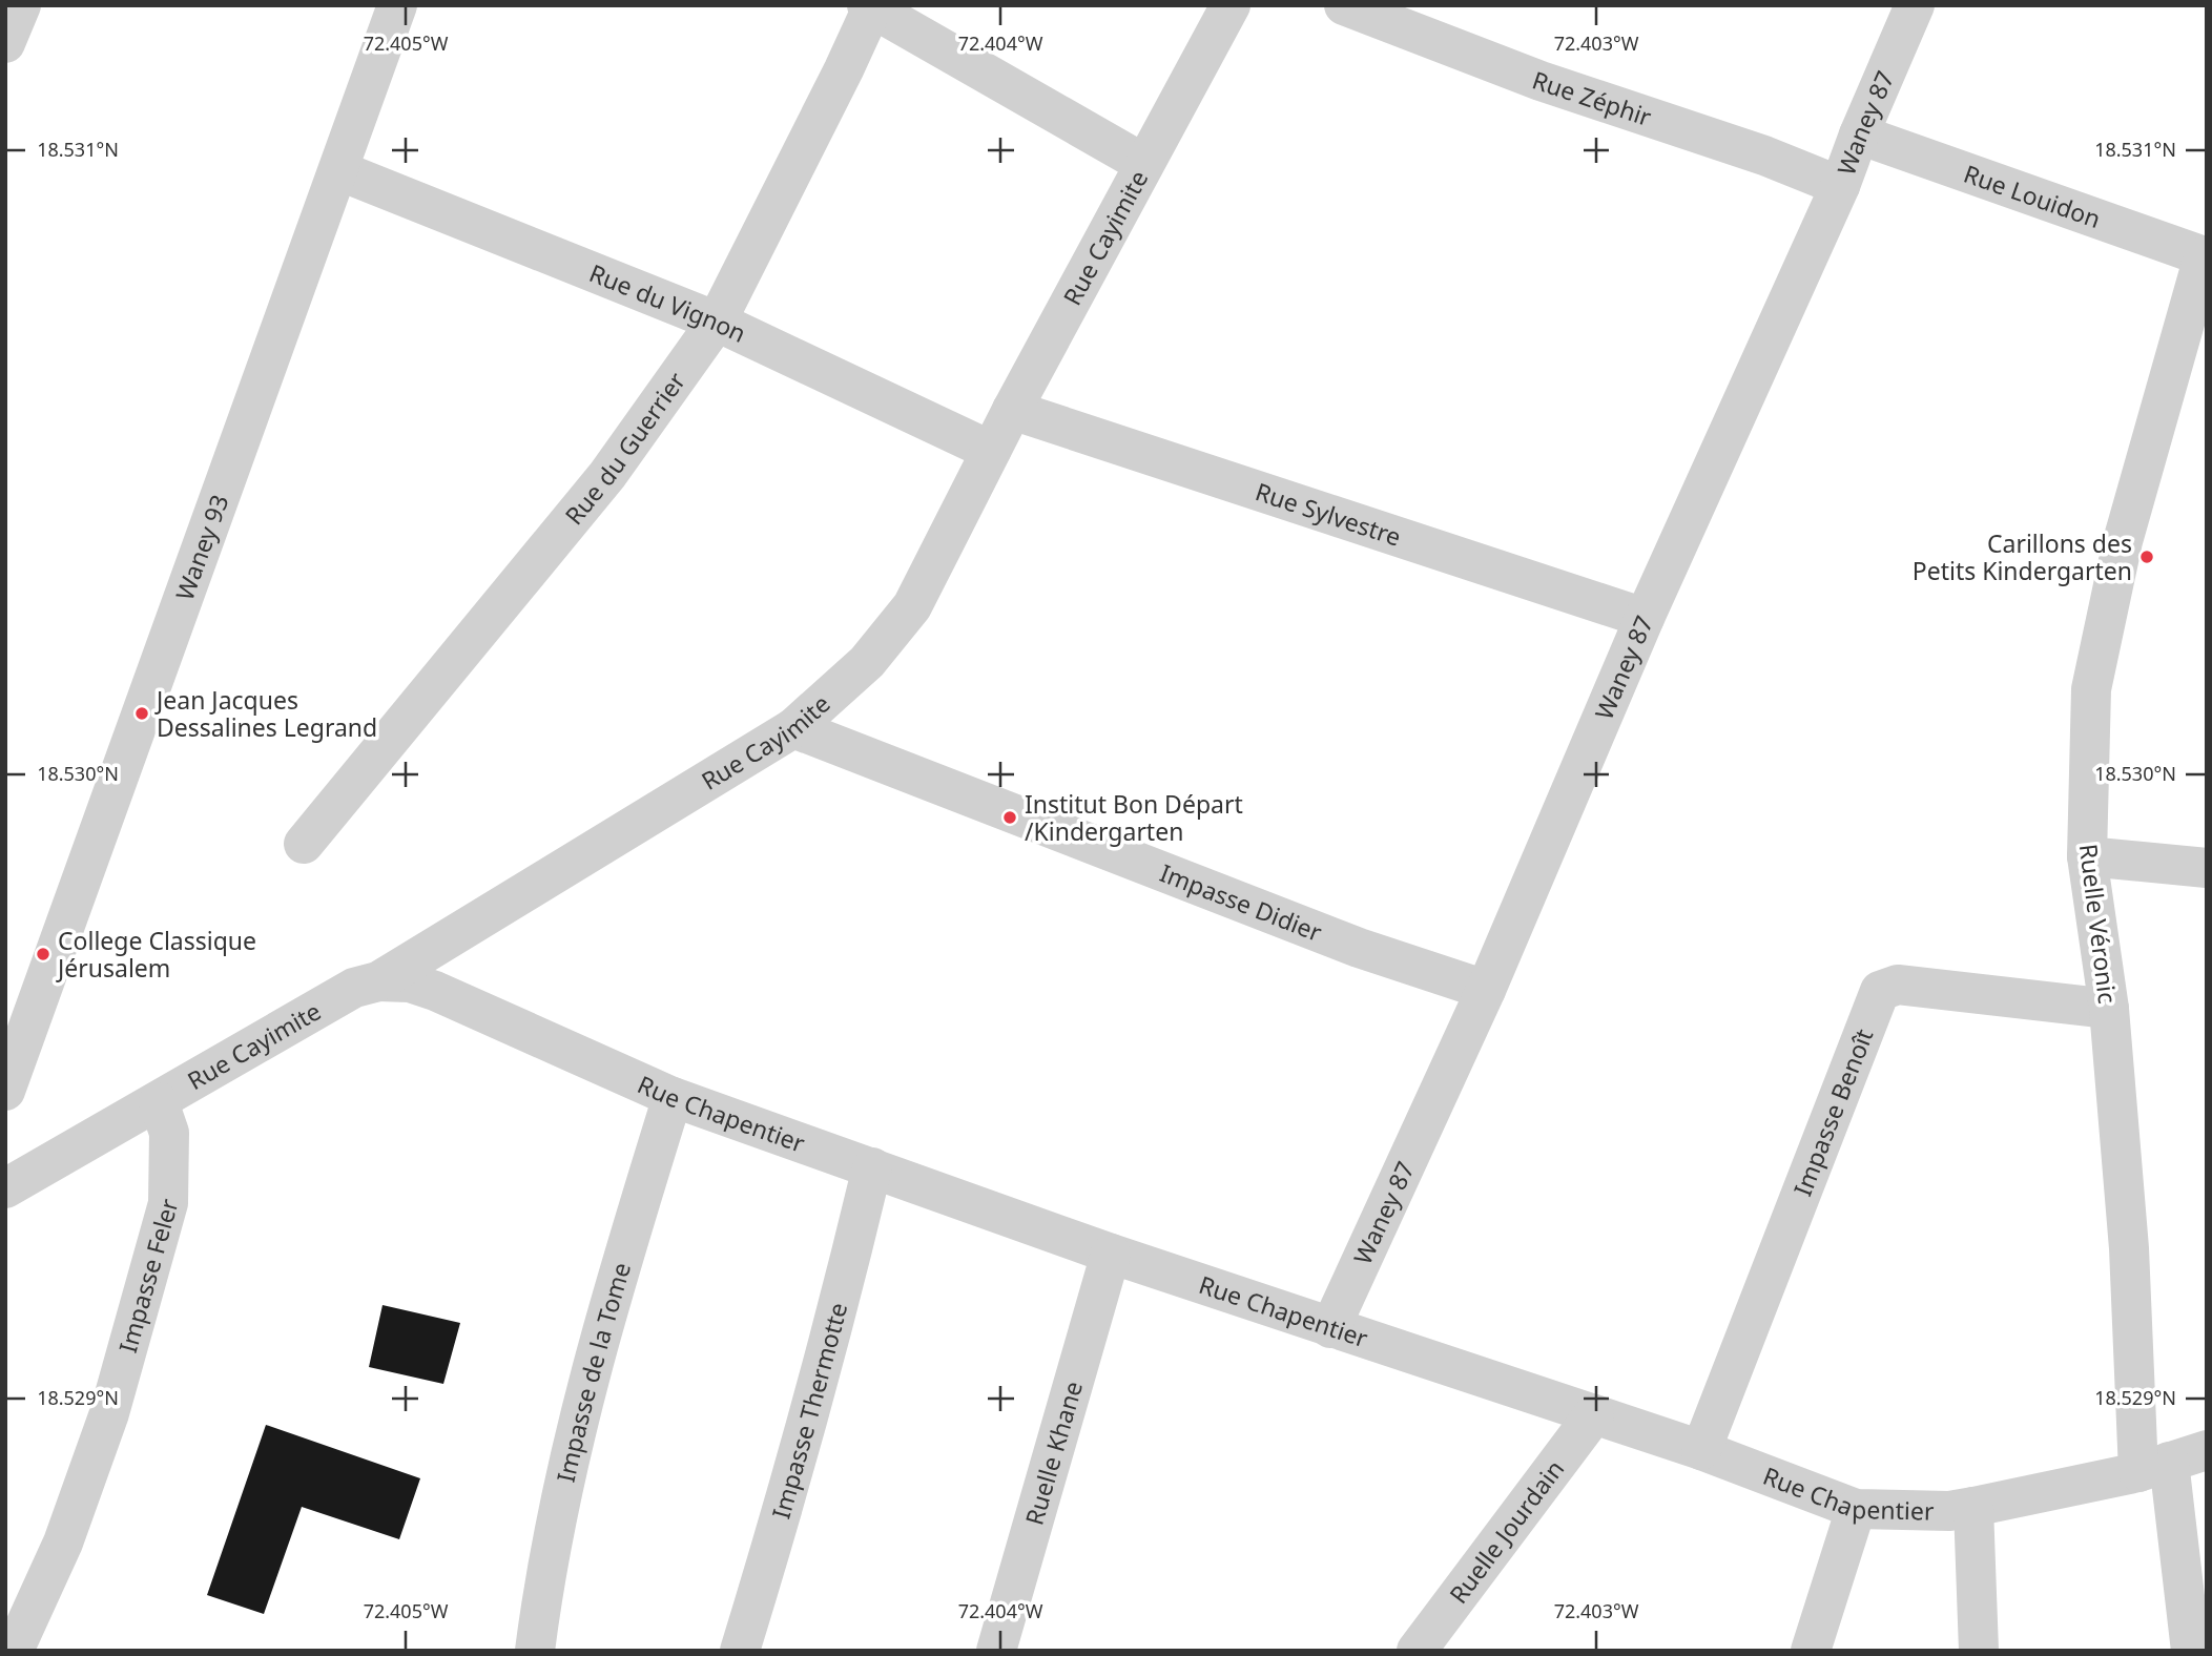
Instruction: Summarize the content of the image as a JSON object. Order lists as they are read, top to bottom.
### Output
{
  "streets": {
    "street": [
      "Rue Zéphir",
      "Waney 87",
      "Rue Louidon",
      "Rue Cayimite",
      "Rue du Vignon",
      "Rue du Guerrier",
      "Rue Sylvestre",
      "Waney 93",
      "Impasse Didier",
      "Ruelle Véronic",
      "Impasse Benoît",
      "Rue Chapentier",
      "Impasse Feler",
      "Impasse de la Tome",
      "Impasse Thermotte",
      "Ruelle Khane",
      "Ruelle Jourdain"
    ]
  },
  "crossings": [
    ["Rue Zéphir", "Waney 87"],
    ["Waney 87", "Rue Louidon"],
    ["Waney 87", "Rue Sylvestre"],
    ["Waney 87", "Impasse Didier"],
    ["Waney 87", "Rue Chapentier"],
    ["Rue Louidon", "Ruelle Véronic"],
    ["Rue Cayimite", "Rue du Vignon"],
    ["Rue Cayimite", "Rue Sylvestre"],
    ["Rue Cayimite", "Impasse Didier"],
    ["Rue Cayimite", "Rue Chapentier"],
    ["Rue Cayimite", "Impasse Feler"],
    ["Rue du Vignon", "Rue du Guerrier"],
    ["Rue du Vignon", "Waney 93"],
    ["Ruelle Véronic", "Impasse Benoît"],
    ["Ruelle Véronic", "Rue Chapentier"],
    ["Impasse Benoît", "Rue Chapentier"],
    ["Rue Chapentier", "Impasse de la Tome"],
    ["Rue Chapentier", "Impasse Thermotte"],
    ["Rue Chapentier", "Ruelle Khane"],
    ["Rue Chapentier", "Ruelle Jourdain"]
  ],
  "places": [
    "Carillons des Petits Kindergarten",
    "Jean Jacques Dessalines Legrand",
    "Institut Bon Départ /Kindergarten",
    "College Classique Jérusalem"
  ],
  "coordinates": [
    "72.405°W",
    "72.404°W",
    "72.403°W",
    "18.531°N",
    "18.530°N",
    "18.529°N"
  ]
}
